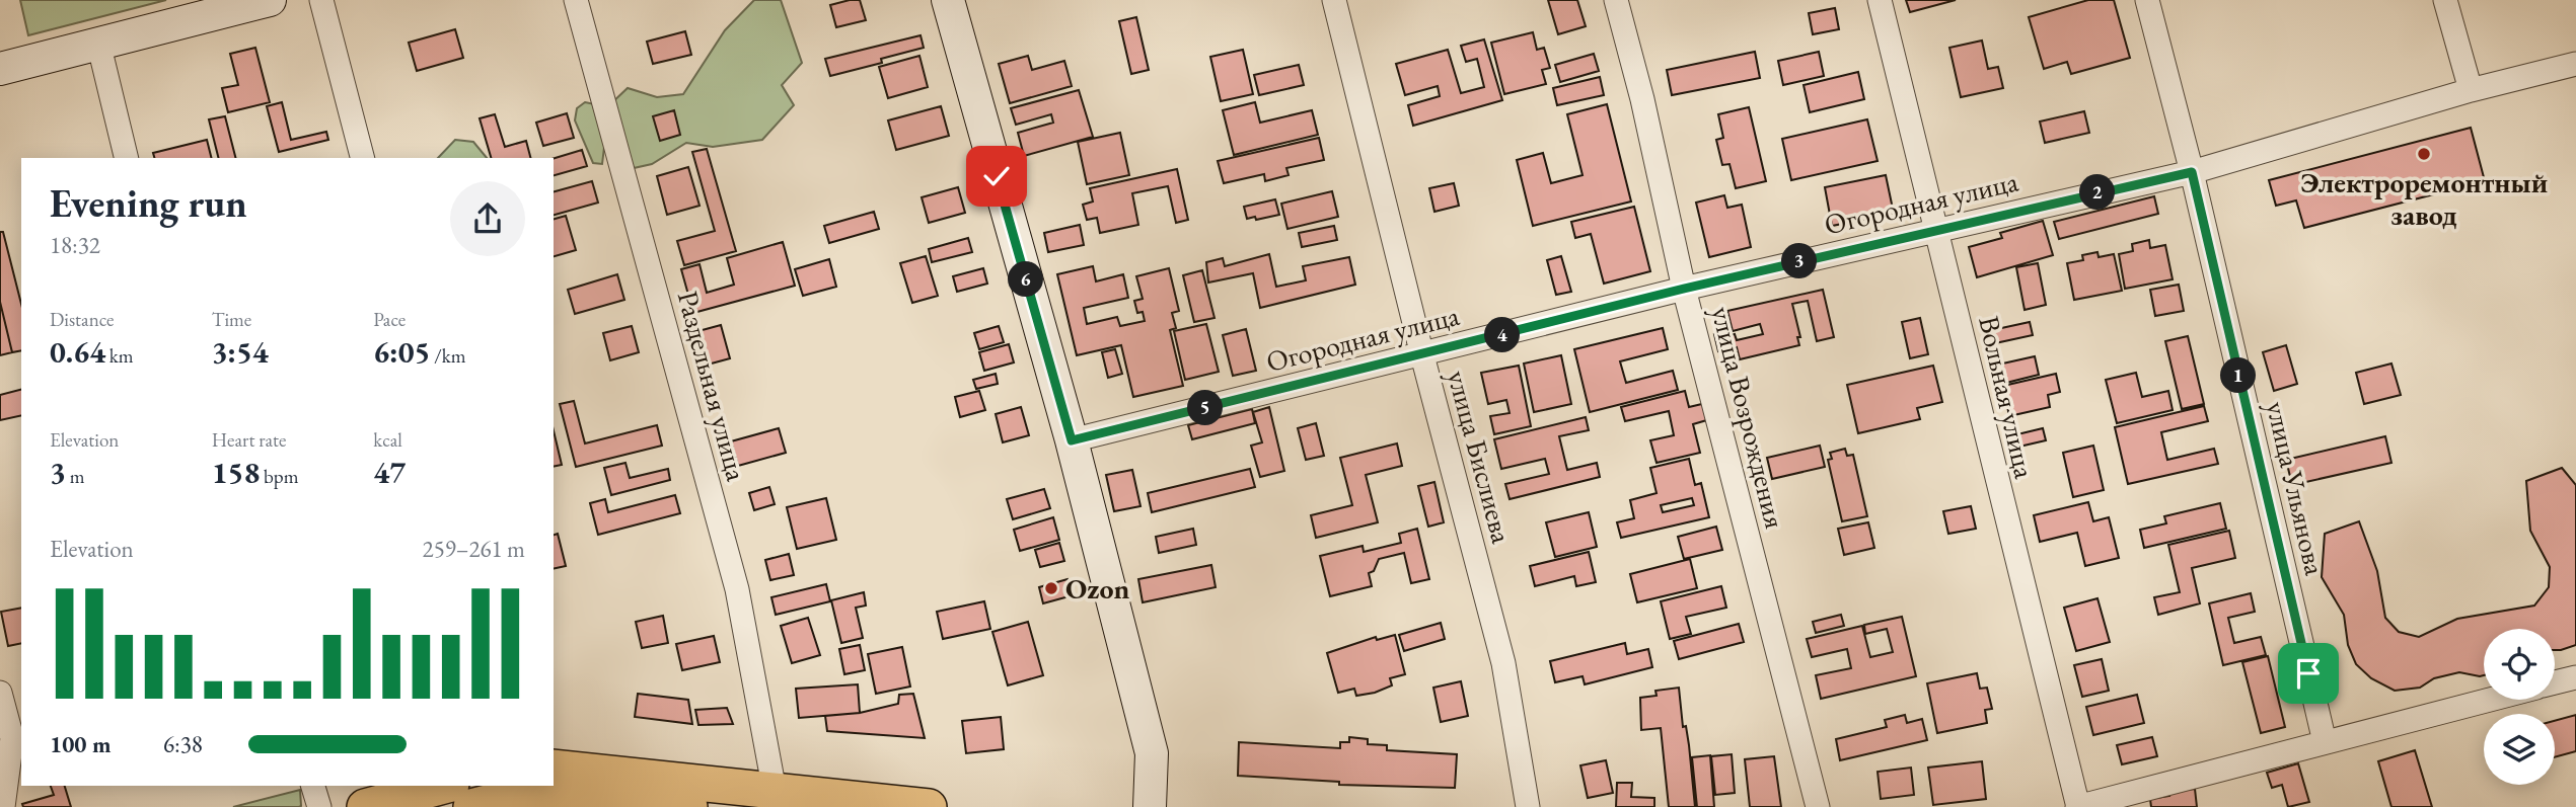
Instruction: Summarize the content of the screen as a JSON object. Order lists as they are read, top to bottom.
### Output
{
  "streets": {
    "street": [
      "Огородная улица",
      "Раздельная улица",
      "Вольная улица",
      "улица Возрождения",
      "улица Бислиева",
      "улица Ульянова"
    ]
  },
  "crossings": [
    ["Огородная улица", "Вольная улица"],
    ["Огородная улица", "улица Возрождения"],
    ["Огородная улица", "улица Бислиева"],
    ["Огородная улица", "улица Ульянова"]
  ],
  "places": ["Электроремонтный завод", "Ozon"],
  "page": {
    "heading": ["Evening run", "18:32"],
    "pins": [
      "2",
      "3",
      "6",
      "4",
      "1",
      "5"
    ],
    "stats": [
      ["Distance", "0.64 km"],
      ["Time", "3:54"],
      ["Pace", "6:05 /km"],
      ["Elevation", "3 m"],
      ["Heart rate", "158 bpm"],
      ["kcal", "47"]
    ],
    "chart": ["Elevation", "259–261 m"],
    "list": [
      {
        "name": "100 m",
        "note": "6:38"
      }
    ]
  }
}
